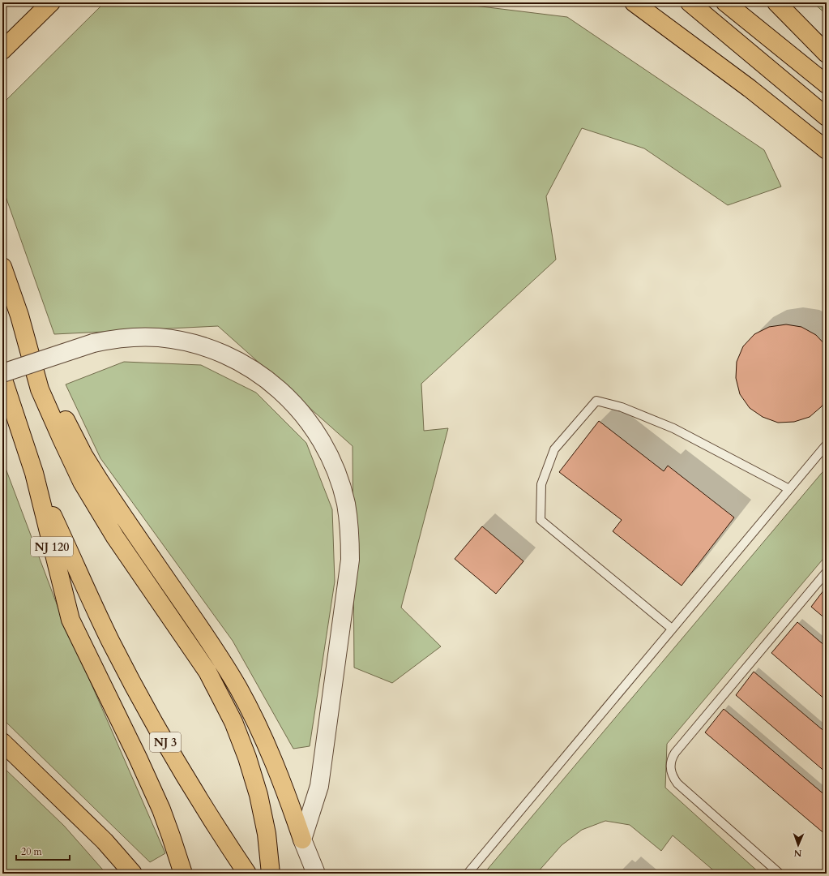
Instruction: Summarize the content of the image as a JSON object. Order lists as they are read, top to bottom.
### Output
{
  "streets": {
    "highway": ["NJ 120", "NJ 3"]
  },
  "crossings": [
    ["NJ 120", "NJ 3"]
  ],
  "scale_bar": "20 m",
  "north": "bottom"
}
